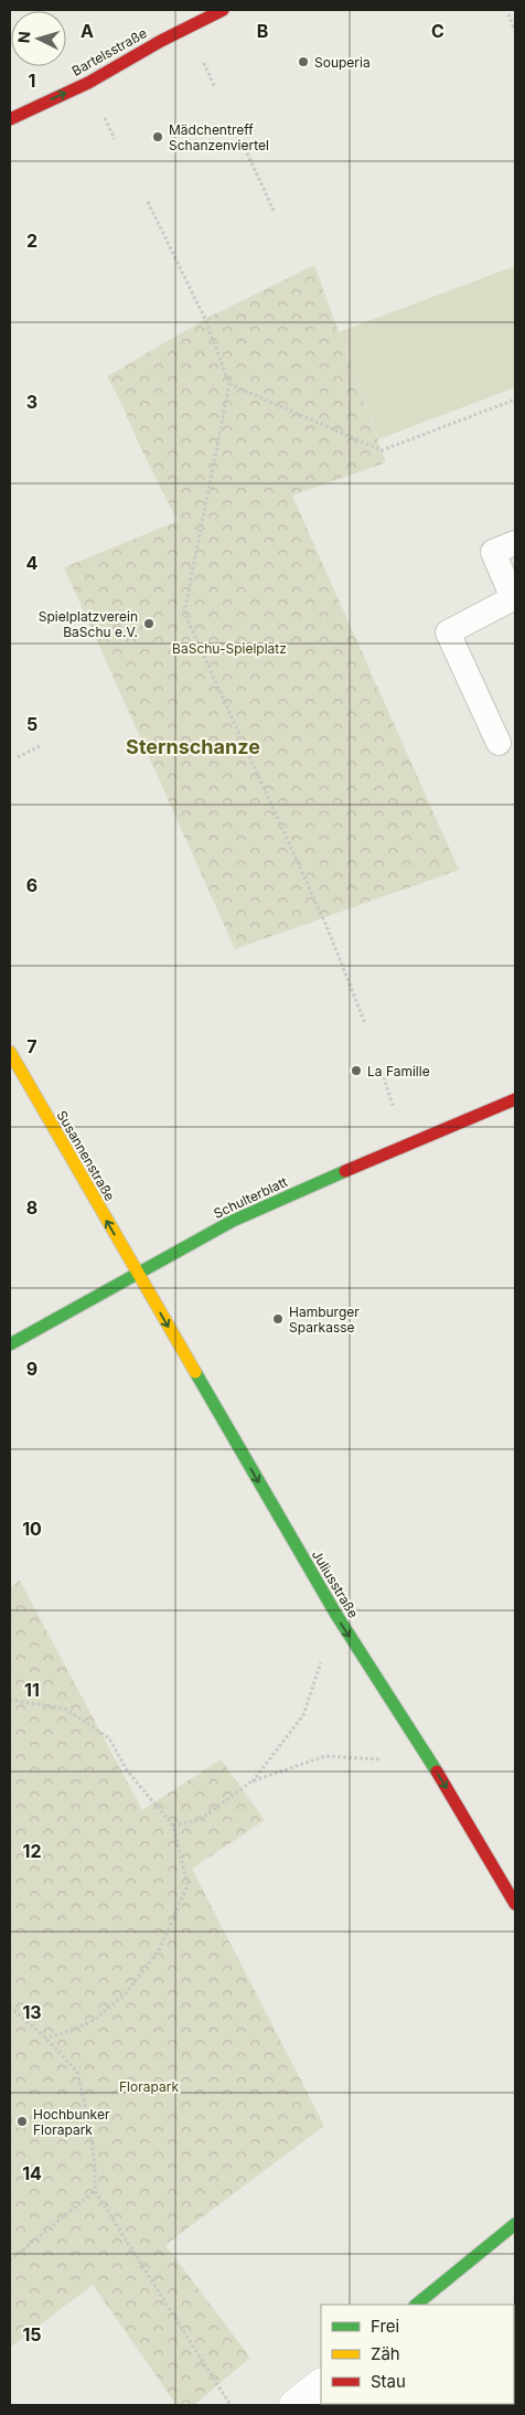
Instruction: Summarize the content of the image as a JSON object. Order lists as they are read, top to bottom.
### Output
{
  "streets": {
    "street": [
      "Bartelsstraße",
      "Susannenstraße",
      "Schulterblatt",
      "Juliusstraße"
    ]
  },
  "crossings": [
    ["Susannenstraße", "Schulterblatt"],
    ["Susannenstraße", "Juliusstraße"],
    ["Schulterblatt", "Juliusstraße"]
  ],
  "one_way": ["Bartelsstraße", "Susannenstraße", "Juliusstraße"],
  "districts": ["Sternschanze"],
  "parks": ["BaSchu-Spielplatz", "Florapark"],
  "places": [
    "Souperia",
    "Mädchentreff Schanzenviertel",
    "Spielplatzverein BaSchu e.V.",
    "La Famille",
    "Hamburger Sparkasse",
    "Hochbunker Florapark"
  ],
  "legend": ["Frei", "Zäh", "Stau"],
  "north": "left",
  "grid": {
    "columns": ["A", "B", "C"],
    "rows": [
      "1",
      "2",
      "3",
      "4",
      "5",
      "6",
      "7",
      "8",
      "9",
      "10",
      "11",
      "12",
      "13",
      "14",
      "15"
    ]
  }
}
